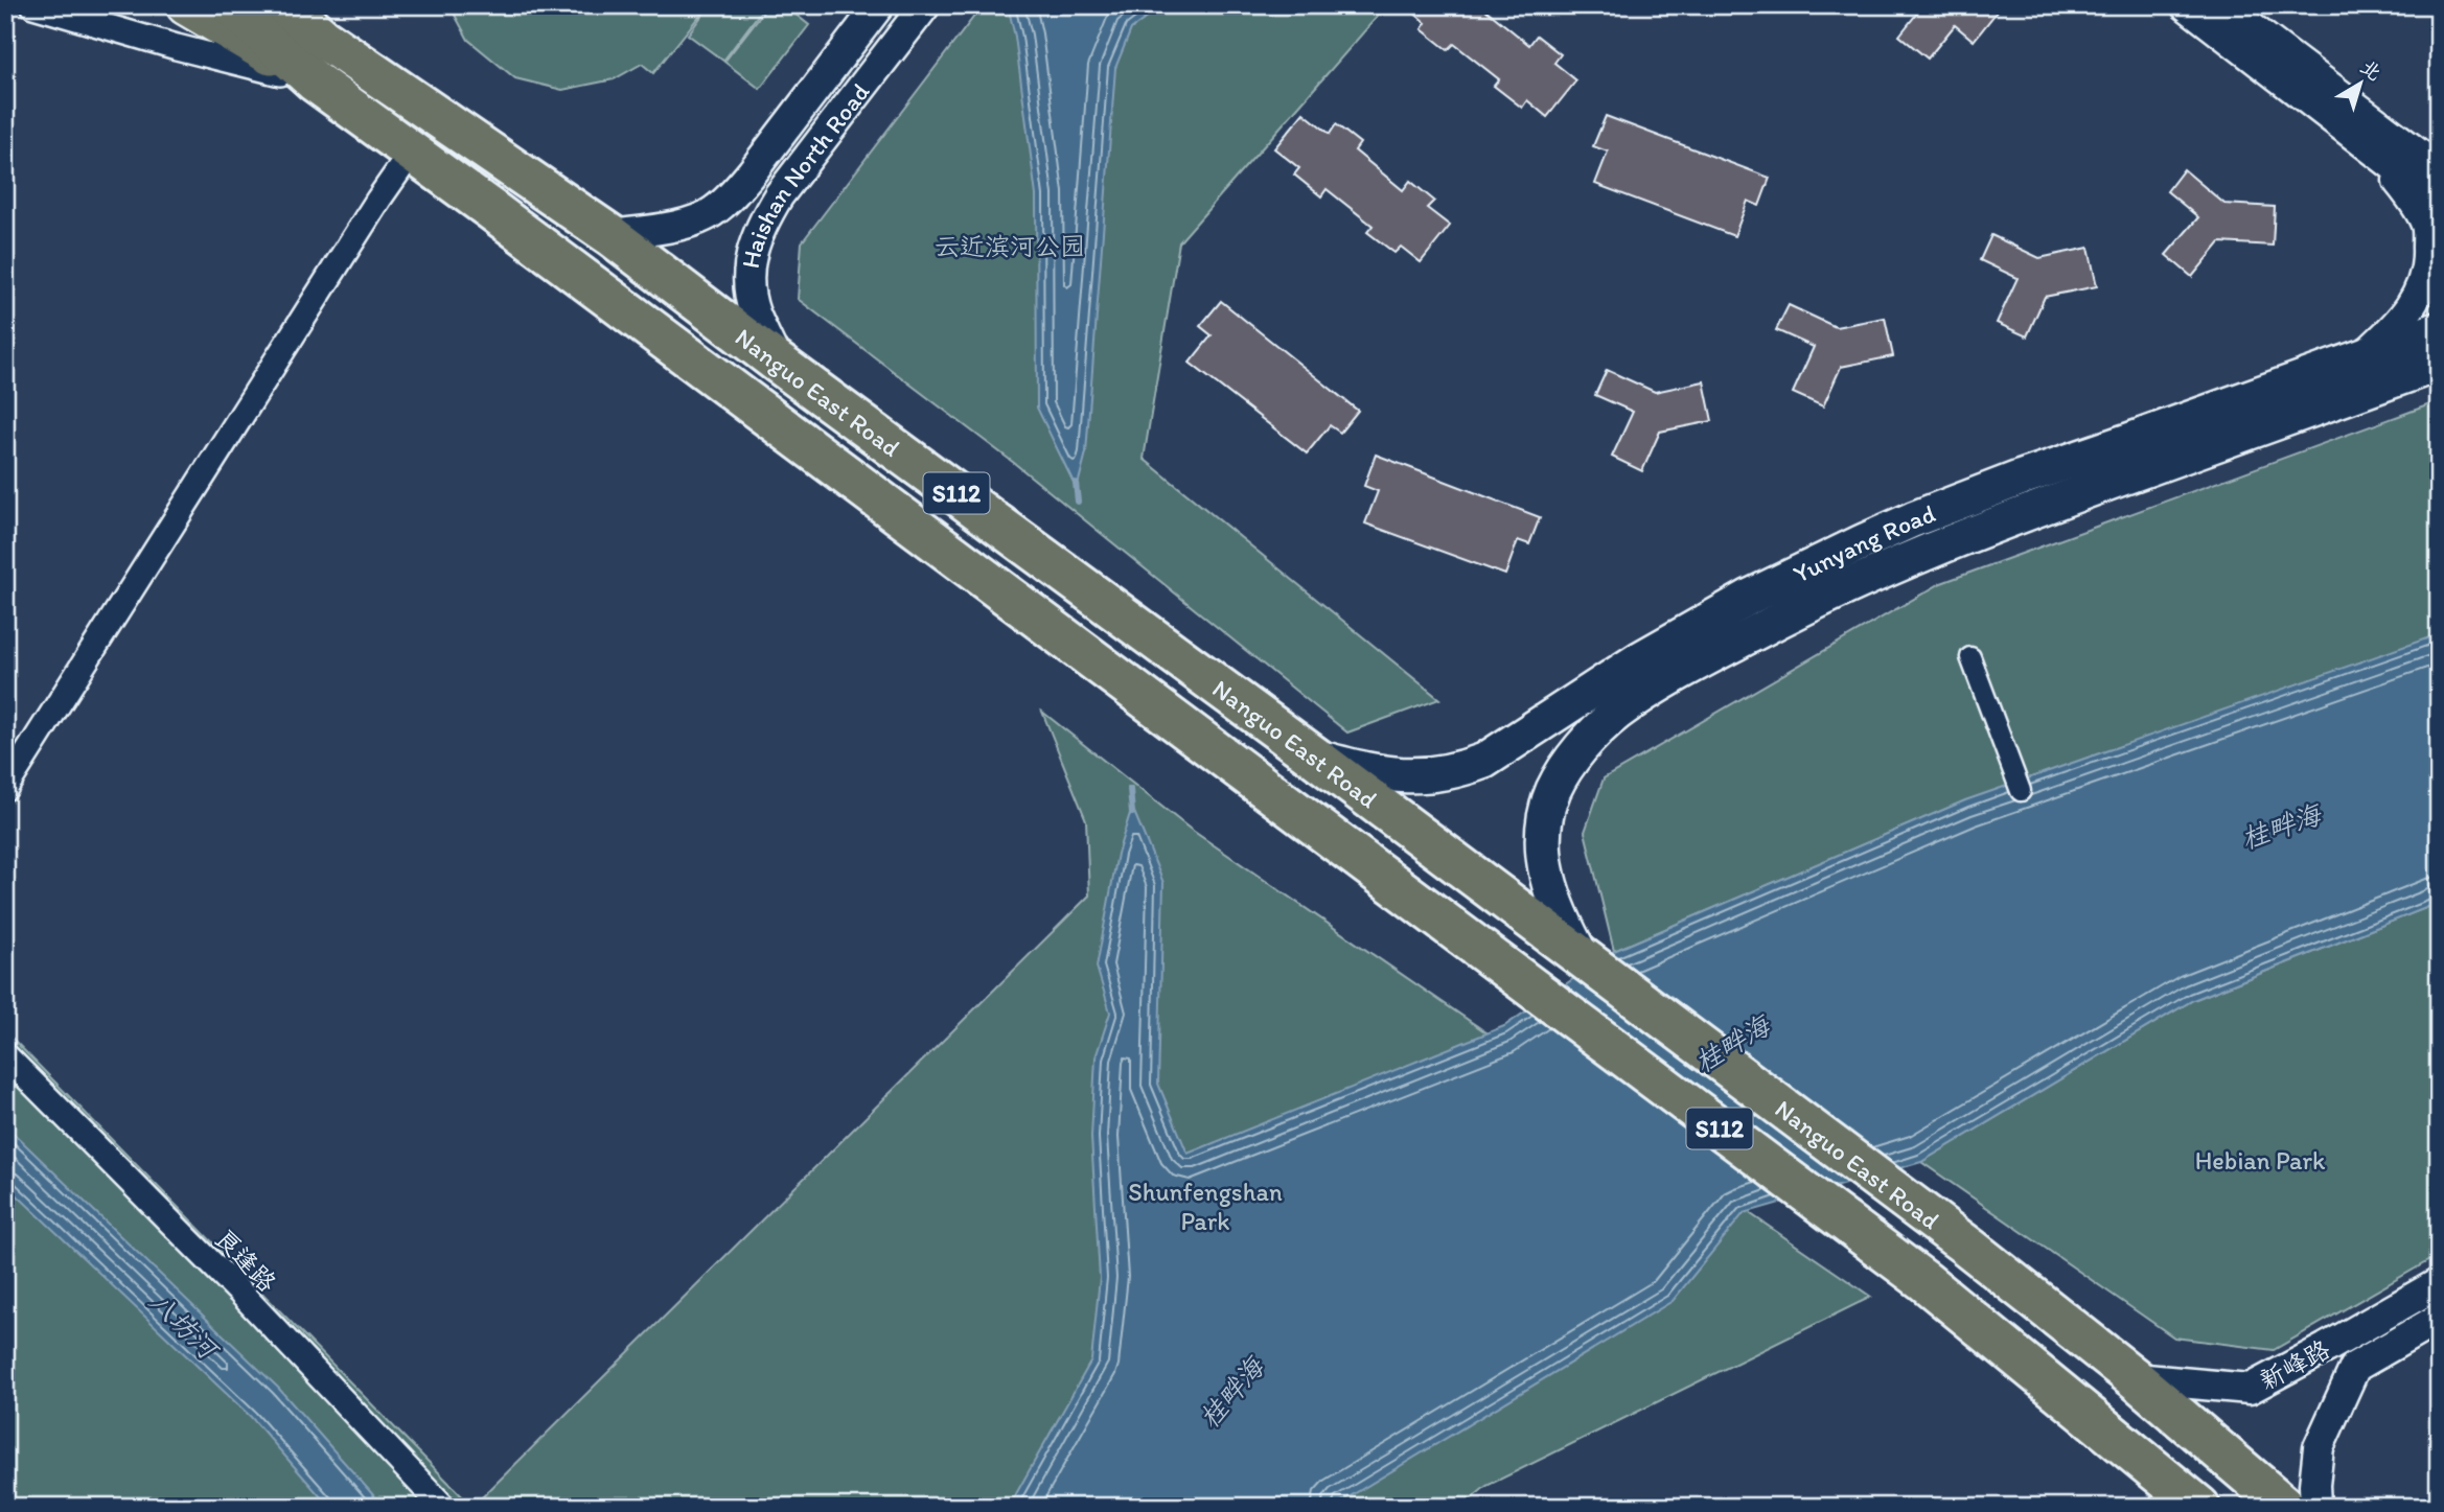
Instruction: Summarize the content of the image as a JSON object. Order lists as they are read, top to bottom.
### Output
{
  "streets": {
    "highway": ["Nanguo East Road", "S112"],
    "main road": ["Yunyang Road"],
    "street": ["Haishan North Road", "良逢路", "新峰路"]
  },
  "crossings": [
    ["Haishan North Road", "Nanguo East Road"],
    ["Nanguo East Road", "S112"],
    ["Nanguo East Road", "Yunyang Road"],
    ["Nanguo East Road", "新峰路"]
  ],
  "water": ["桂畔海", "八坊河"],
  "parks": ["云近滨河公园", "Hebian Park", "Shunfengshan Park"],
  "north": "top right"
}
